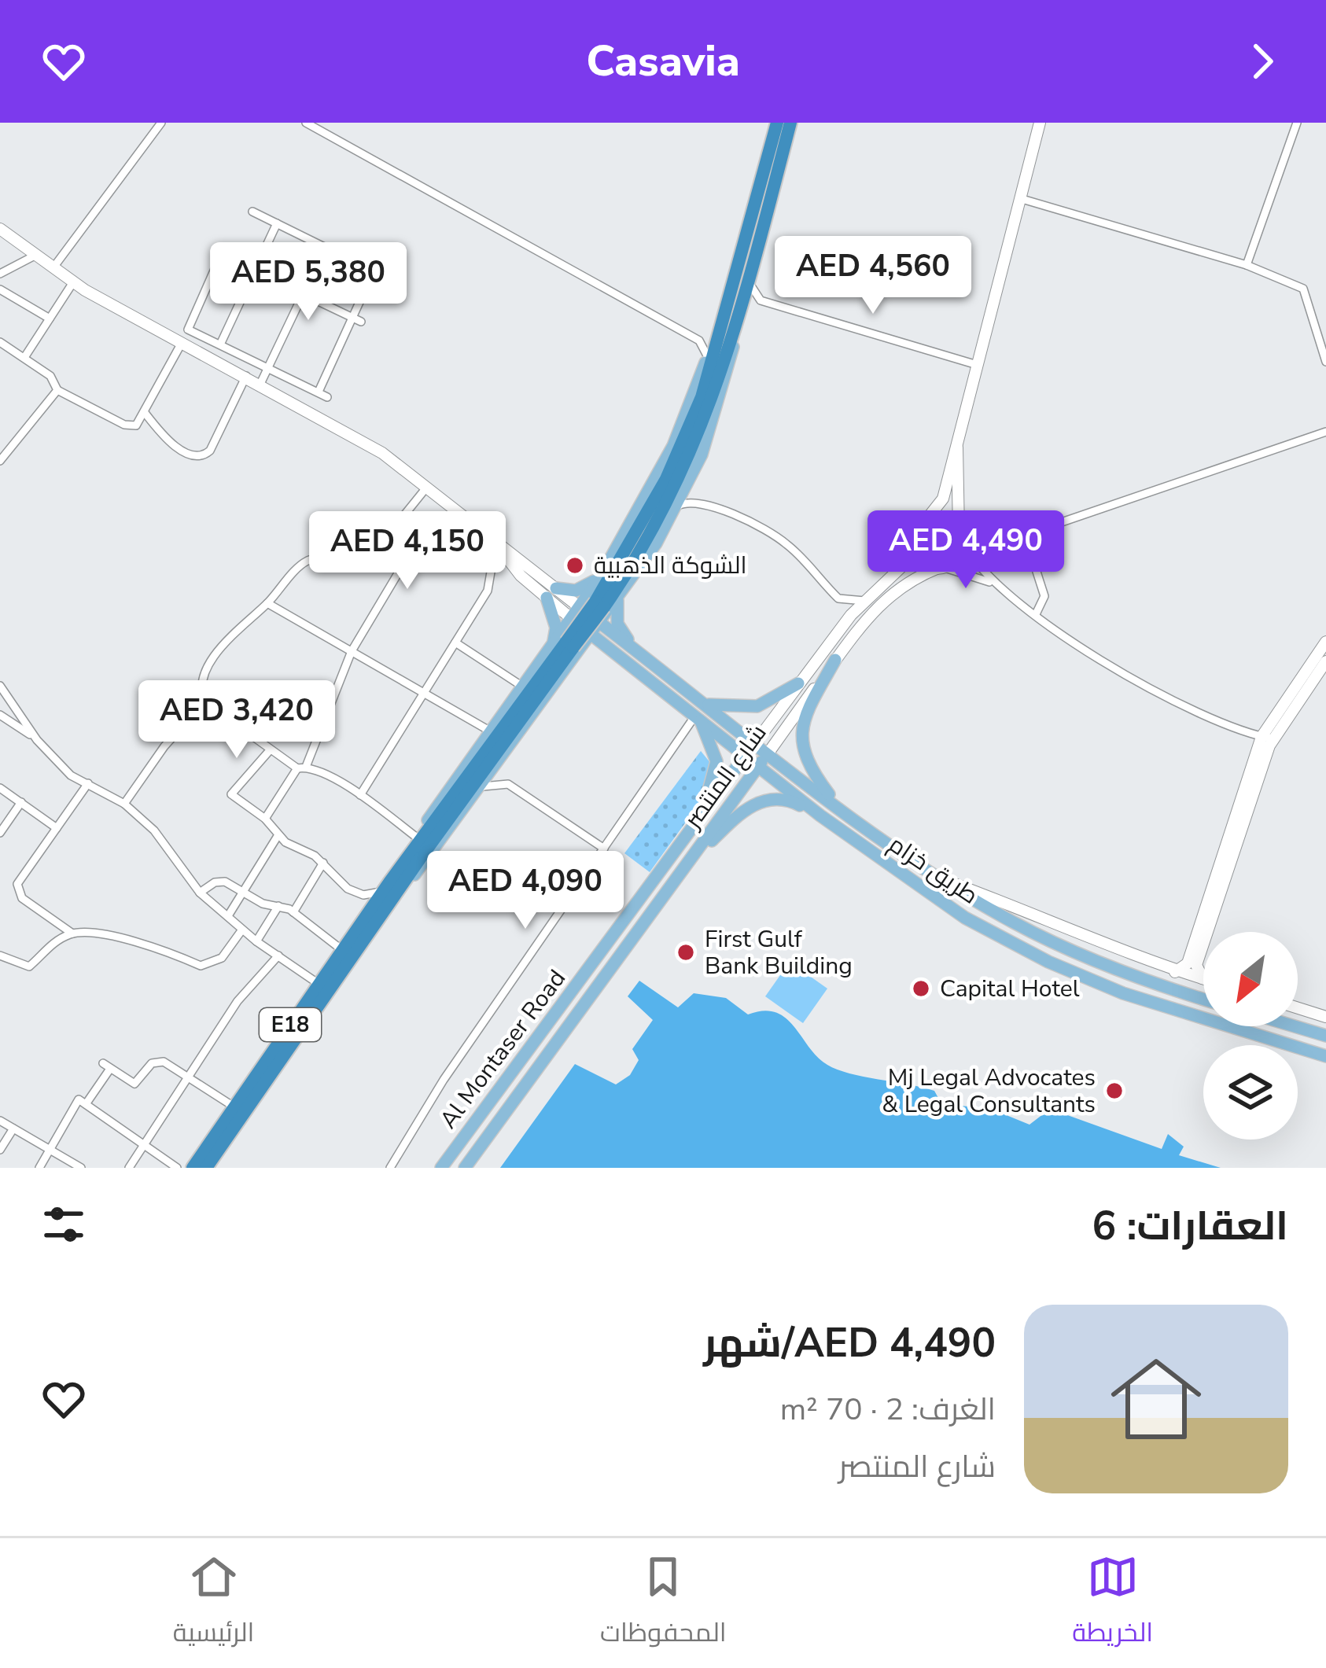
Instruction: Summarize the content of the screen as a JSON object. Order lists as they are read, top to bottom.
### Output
{
  "streets": {
    "highway": ["E18"],
    "main road": ["شارع المنتصر", "طريق خزام", "Al Montaser Road"]
  },
  "crossings": [
    ["شارع المنتصر", "طريق خزام"],
    ["شارع المنتصر", "Al Montaser Road"]
  ],
  "places": [
    "الشوكة الذهبية",
    "First Gulf Bank Building",
    "Capital Hotel",
    "Mj Legal Advocates & Legal Consultants"
  ],
  "north": "bottom left",
  "page": {
    "header": "Casavia",
    "price": [
      "AED 4,560",
      "AED 5,380",
      "AED 4,490",
      "AED 4,150",
      "AED 3,420",
      "AED 4,090"
    ],
    "heading": "العقارات: 6",
    "list": [
      {
        "name": "AED 4,490/شهر",
        "note": "الغرف: 2 · 70 m² · شارع المنتصر"
      }
    ],
    "tabs": ["الخريطة", "المحفوظات", "الرئيسية"]
  }
}
